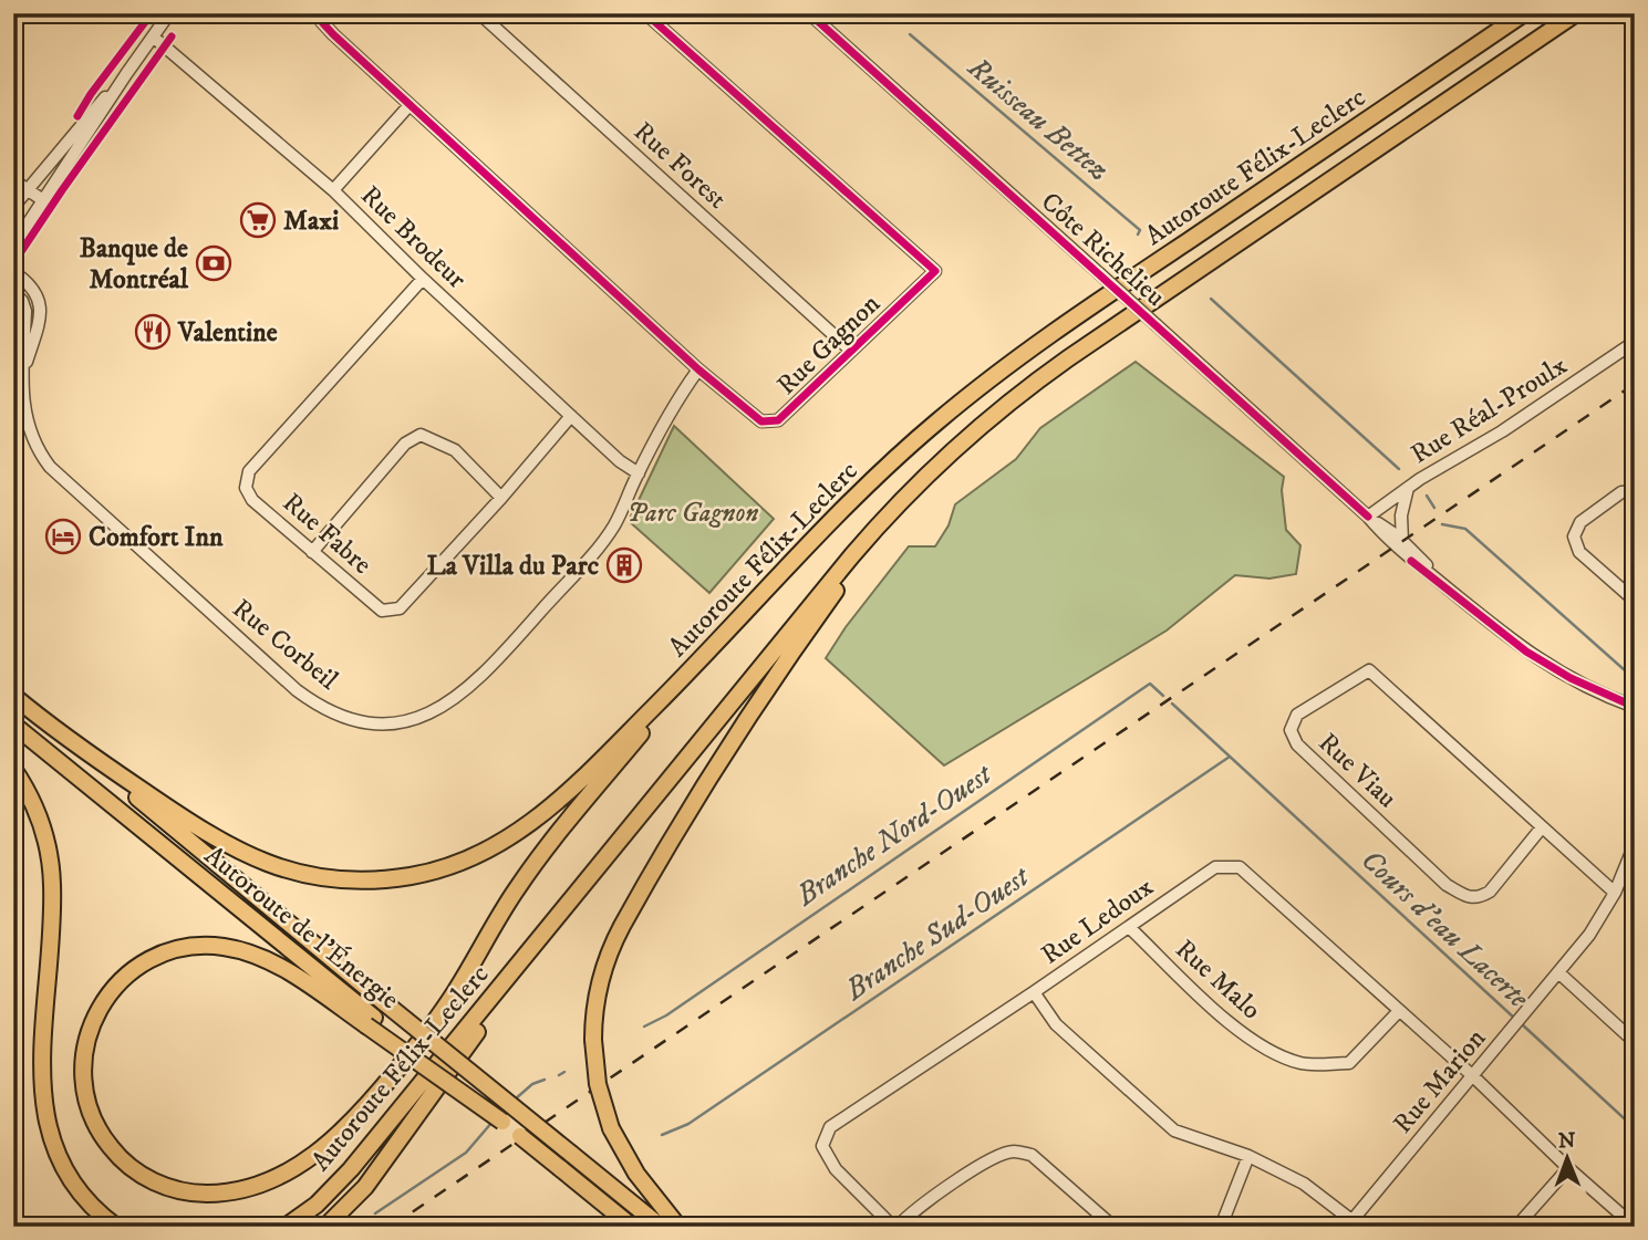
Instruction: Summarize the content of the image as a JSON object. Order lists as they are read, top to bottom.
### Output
{
  "streets": {
    "highway": ["Autoroute Félix-Leclerc", "Autoroute de l'Énergie"],
    "street": [
      "Rue Forest",
      "Rue Brodeur",
      "Côte Richelieu",
      "Rue Gagnon",
      "Rue Réal-Proulx",
      "Rue Fabre",
      "Rue Corbeil",
      "Rue Viau",
      "Rue Ledoux",
      "Rue Malo",
      "Rue Marion"
    ]
  },
  "crossings": [
    ["Rue Forest", "Rue Gagnon"],
    ["Autoroute Félix-Leclerc", "Autoroute de l'Énergie"],
    ["Rue Brodeur", "Rue Fabre"],
    ["Rue Brodeur", "Rue Corbeil"],
    ["Côte Richelieu", "Rue Réal-Proulx"],
    ["Rue Gagnon", "Rue Corbeil"],
    ["Rue Viau", "Rue Marion"],
    ["Rue Ledoux", "Rue Malo"],
    ["Rue Ledoux", "Rue Marion"]
  ],
  "water": [
    "Ruisseau Bettez",
    "Branche Nord-Ouest",
    "Cours d'eau Lacerte",
    "Branche Sud-Ouest"
  ],
  "parks": ["Parc Gagnon"],
  "places": {
    "supermarket": ["Maxi"],
    "bank": ["Banque de Montréal"],
    "restaurant": ["Valentine"],
    "hotel": ["Comfort Inn"],
    "building": ["La Villa du Parc"]
  },
  "north": "top"
}
